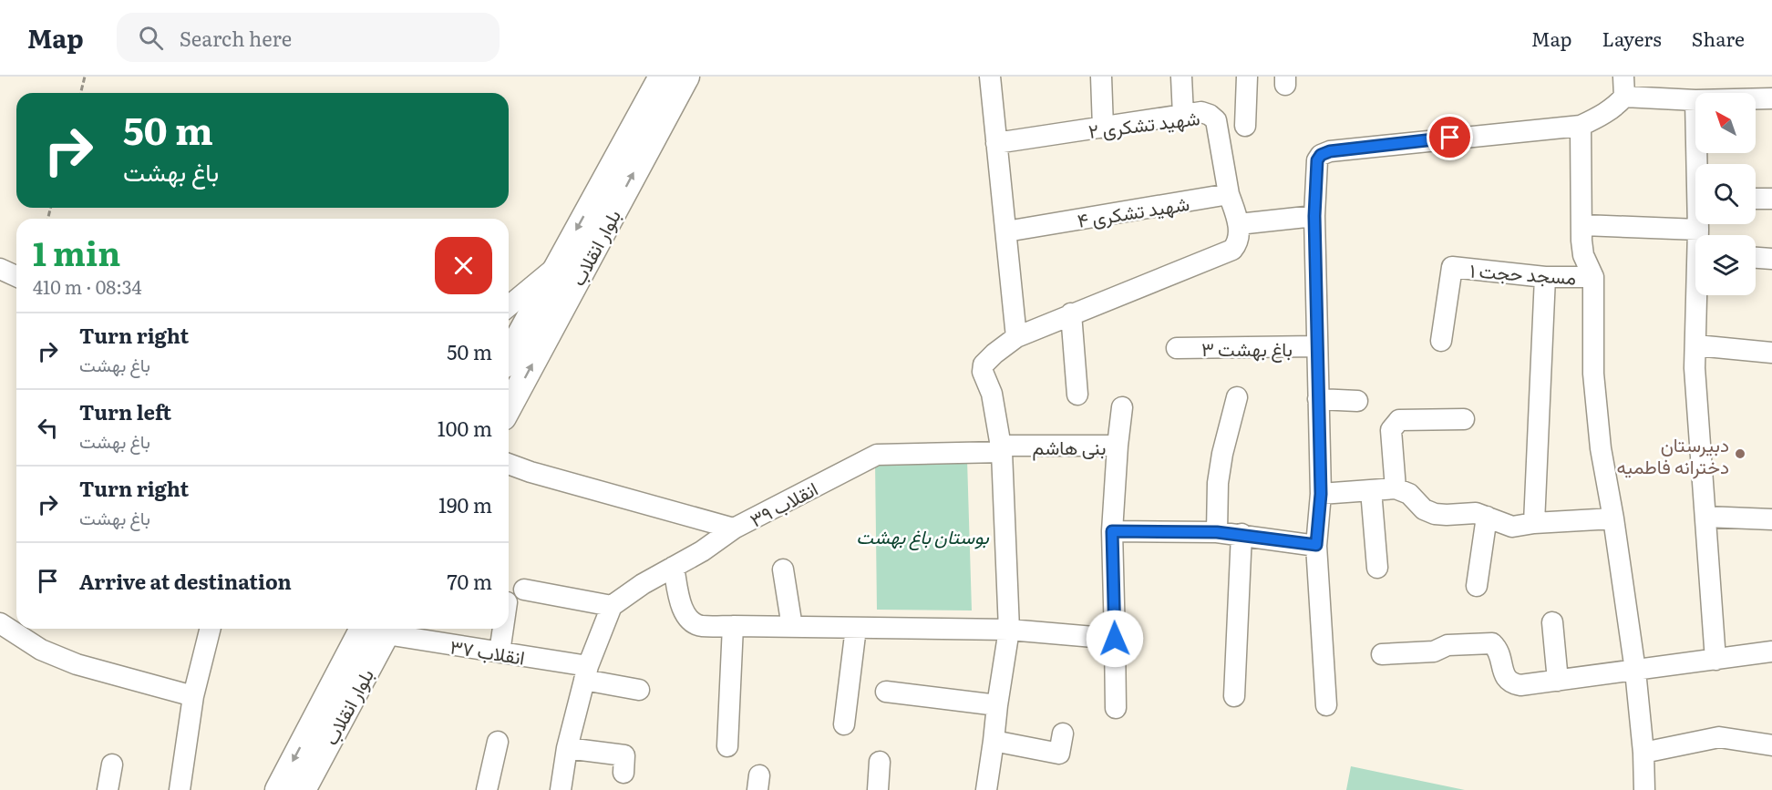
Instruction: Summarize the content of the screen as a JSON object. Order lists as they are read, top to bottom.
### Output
{
  "streets": {
    "main road": ["بلوار انقلاب"],
    "street": [
      "شهید تشکری ۲",
      "شهید تشکری ۴",
      "مسجد حجت ۱",
      "باغ بهشت ۳",
      "بنی هاشم",
      "انقلاب ۳۹",
      "انقلاب ۳۷"
    ]
  },
  "crossings": [
    ["شهید تشکری ۲", "شهید تشکری ۴"],
    ["بنی هاشم", "انقلاب ۳۹"]
  ],
  "parks": ["بوستان باغ بهشت"],
  "places": ["دبیرستان دخترانه فاطمیه"],
  "north": "top left",
  "page": {
    "header": "Map",
    "search": "Search here",
    "nav": ["Map", "Layers", "Share"],
    "turn": ["50 m", "باغ بهشت"],
    "heading": ["1 min", "410 m · 08:34"],
    "list": [
      {
        "name": "Turn right",
        "note": "باغ بهشت",
        "value": "50 m"
      },
      {
        "name": "Turn left",
        "note": "باغ بهشت",
        "value": "100 m"
      },
      {
        "name": "Turn right",
        "note": "باغ بهشت",
        "value": "190 m"
      },
      {
        "name": "Arrive at destination",
        "value": "70 m"
      }
    ]
  }
}
